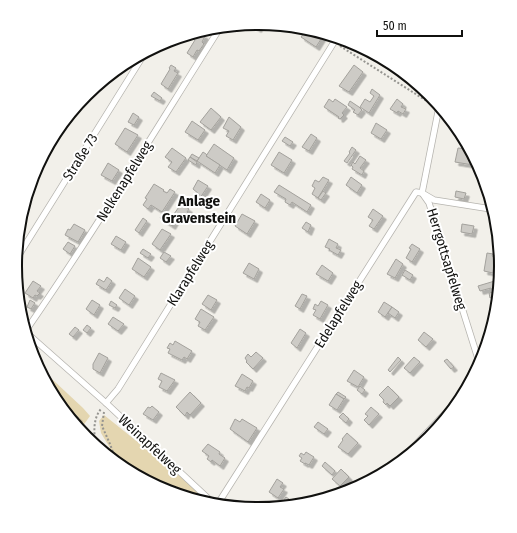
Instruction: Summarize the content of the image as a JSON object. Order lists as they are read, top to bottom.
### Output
{
  "streets": {
    "lane": [
      "Straße 73",
      "Nelkenapfelweg",
      "Herrgottsapfelweg",
      "Klarapfelweg",
      "Edelapfelweg",
      "Weinapfelweg"
    ]
  },
  "crossings": [
    ["Herrgottsapfelweg", "Edelapfelweg"],
    ["Klarapfelweg", "Weinapfelweg"]
  ],
  "districts": ["Anlage Gravenstein"],
  "scale_bar": "50 m"
}
